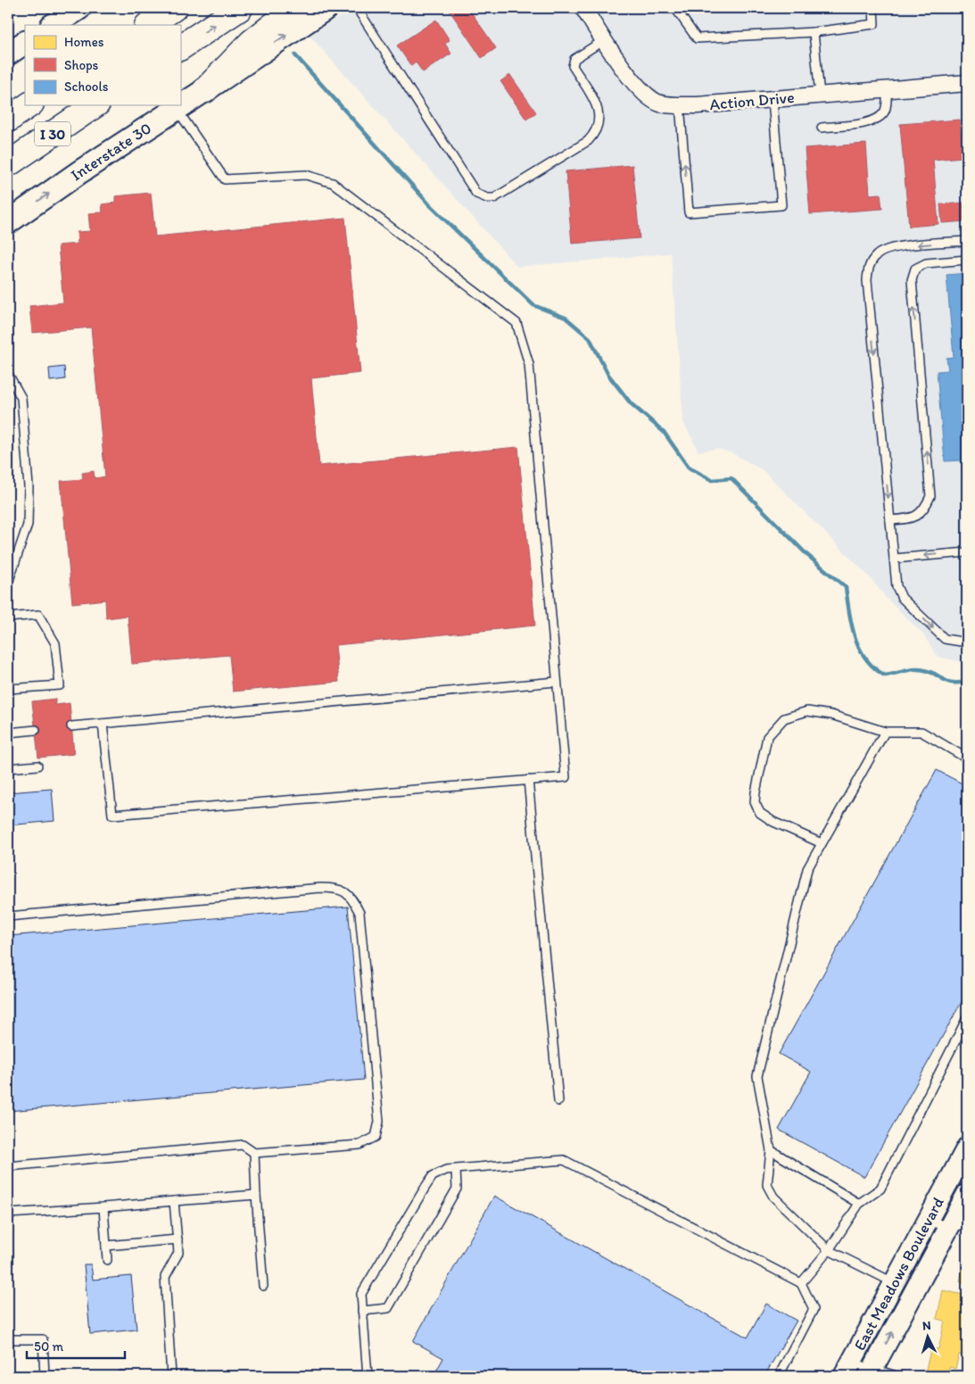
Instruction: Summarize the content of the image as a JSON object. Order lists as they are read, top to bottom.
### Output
{
  "streets": {
    "highway": ["I 30"],
    "main road": ["Interstate 30"],
    "street": ["Action Drive", "East Meadows Boulevard"]
  },
  "one_way": ["Interstate 30"],
  "legend": ["Homes", "Shops", "Schools"],
  "scale_bar": "50 m",
  "north": "top"
}
